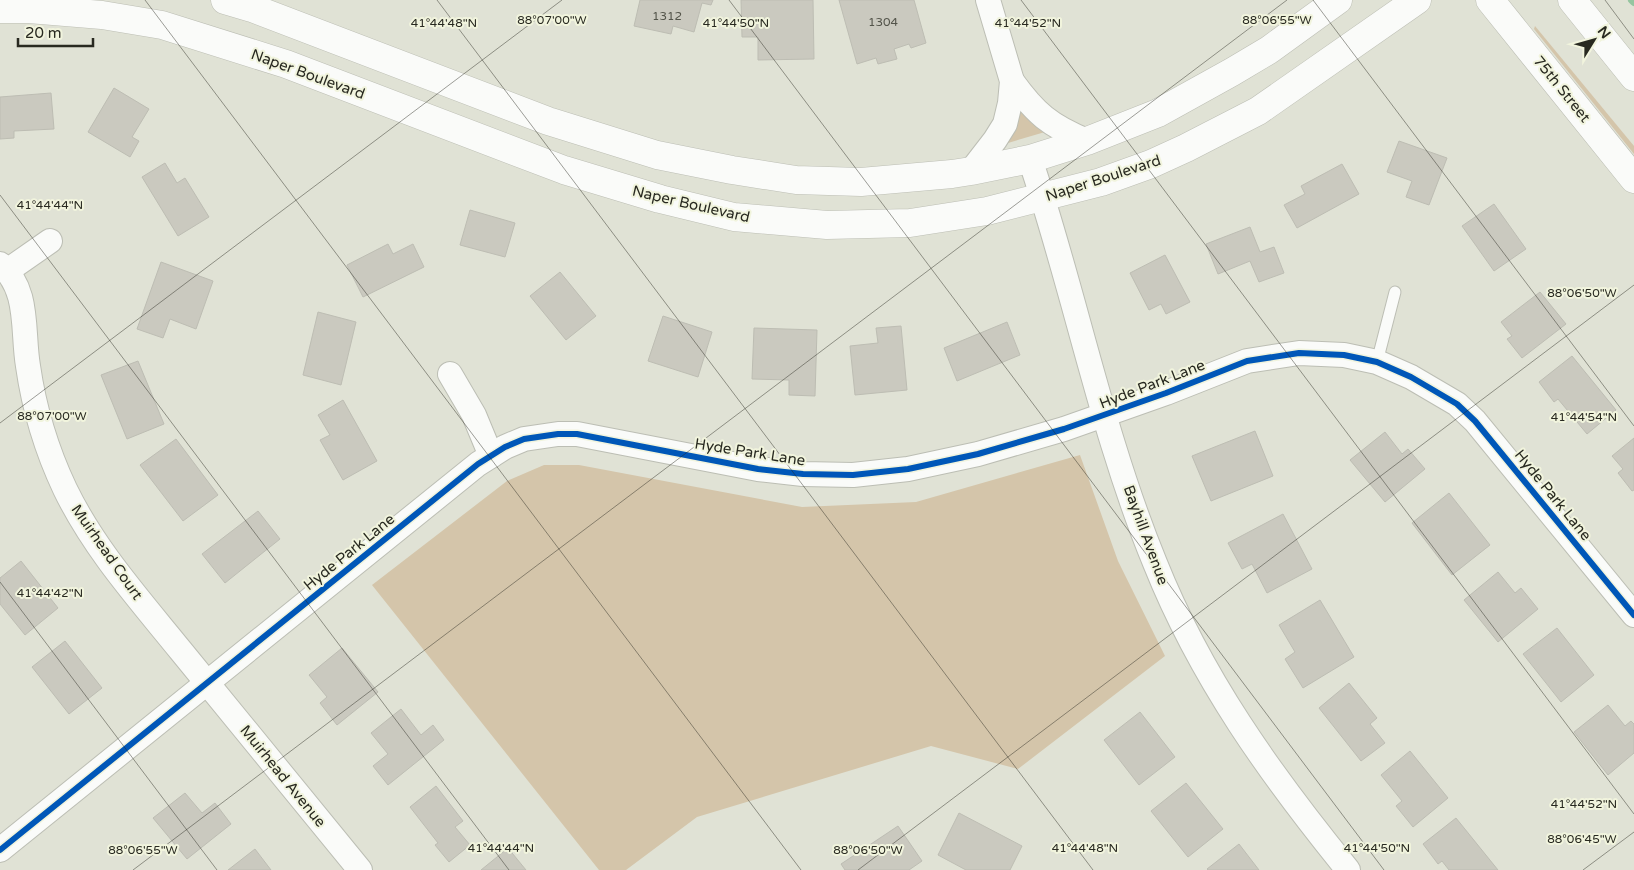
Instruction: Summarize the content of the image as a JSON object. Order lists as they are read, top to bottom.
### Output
{
  "streets": {
    "main road": ["Naper Boulevard", "75th Street"],
    "street": [
      "Hyde Park Lane",
      "Bayhill Avenue",
      "Muirhead Court",
      "Muirhead Avenue"
    ]
  },
  "crossings": [
    ["Naper Boulevard", "Bayhill Avenue"],
    ["Hyde Park Lane", "Bayhill Avenue"],
    ["Hyde Park Lane", "Muirhead Court"],
    ["Hyde Park Lane", "Muirhead Avenue"],
    ["Muirhead Court", "Muirhead Avenue"]
  ],
  "house_numbers": ["1312", "1304"],
  "scale_bar": "20 m",
  "north": "top right",
  "coordinates": [
    "88°07'00\"W",
    "88°06'55\"W",
    "41°44'48\"N",
    "41°44'50\"N",
    "41°44'52\"N",
    "41°44'44\"N",
    "88°06'50\"W",
    "41°44'54\"N",
    "41°44'42\"N",
    "88°06'45\"W"
  ]
}
